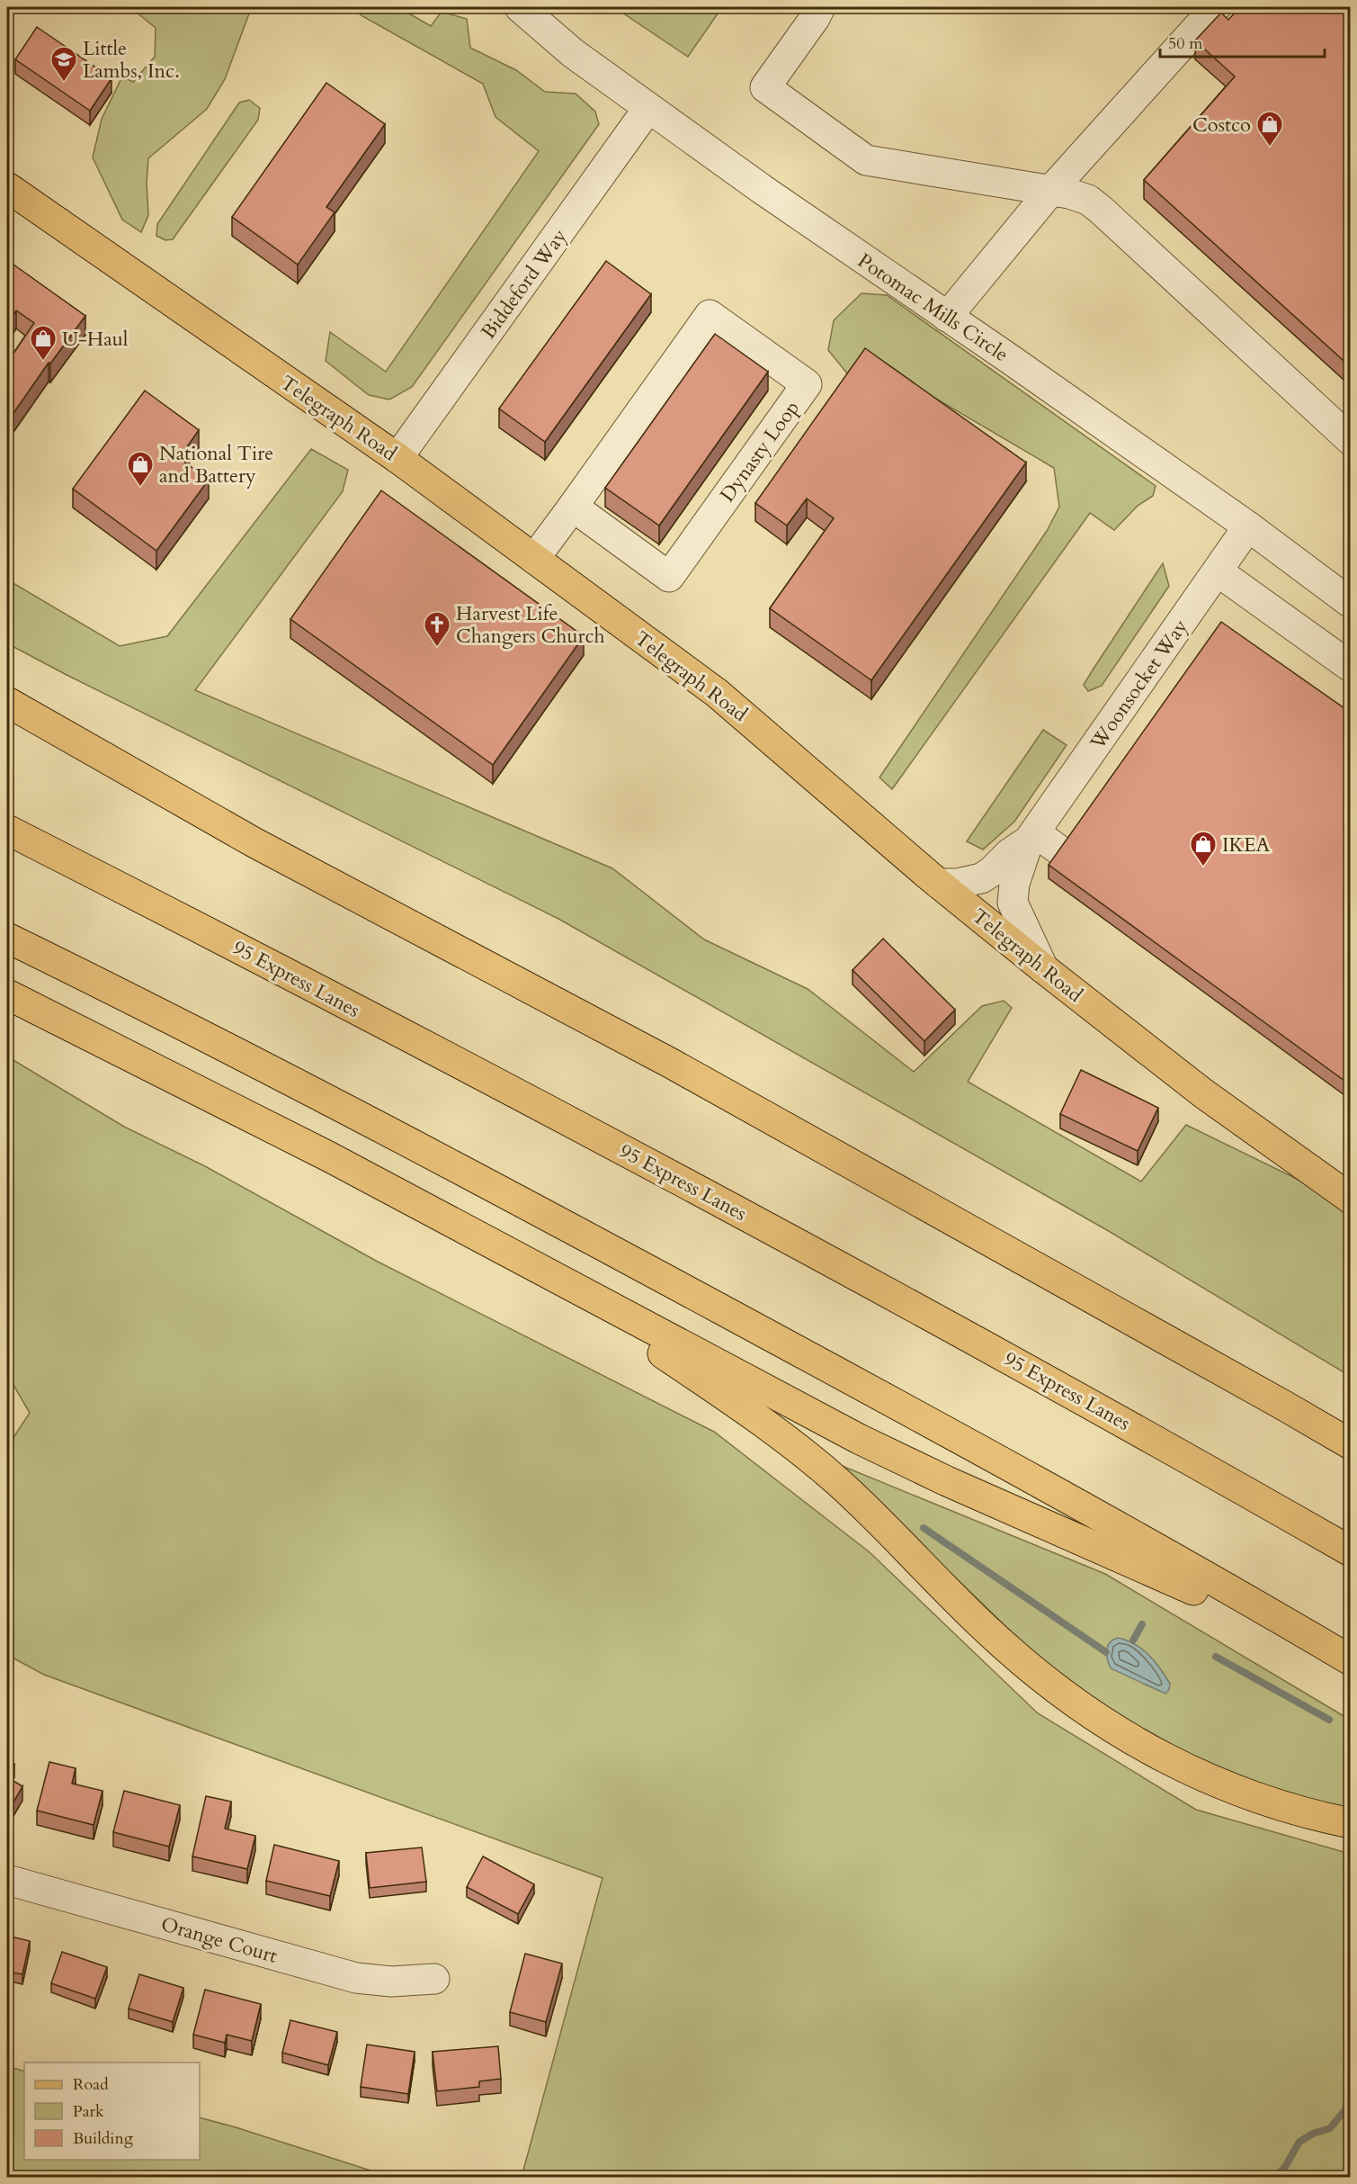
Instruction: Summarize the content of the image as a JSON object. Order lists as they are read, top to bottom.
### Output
{
  "streets": {
    "main road": ["Telegraph Road", "95 Express Lanes"],
    "street": [
      "Biddeford Way",
      "Potomac Mills Circle",
      "Dynasty Loop",
      "Woonsocket Way",
      "Orange Court"
    ]
  },
  "crossings": [
    ["Biddeford Way", "Potomac Mills Circle"],
    ["Biddeford Way", "Telegraph Road"],
    ["Potomac Mills Circle", "Woonsocket Way"],
    ["Telegraph Road", "Dynasty Loop"],
    ["Telegraph Road", "Woonsocket Way"]
  ],
  "places": {
    "school or university": ["Little Lambs, Inc."],
    "shop": [
      "Costco",
      "U-Haul",
      "National Tire and Battery",
      "IKEA"
    ],
    "church": ["Harvest Life Changers Church"]
  },
  "legend": ["Road", "Park", "Building"],
  "scale_bar": "50 m"
}
